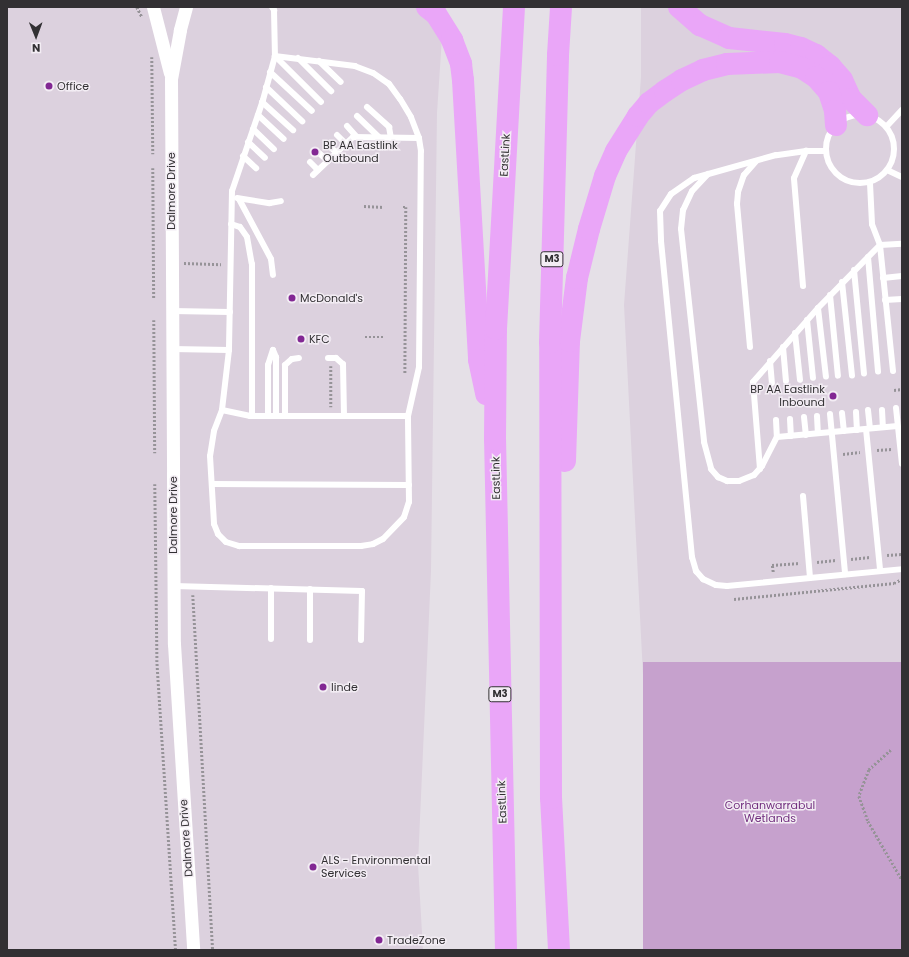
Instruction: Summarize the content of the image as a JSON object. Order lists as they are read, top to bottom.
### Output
{
  "streets": {
    "highway": ["EastLink", "M3"],
    "street": ["Dalmore Drive"]
  },
  "parks": ["Corhanwarrabul Wetlands"],
  "places": [
    "Office",
    "BP AA Eastlink Outbound",
    "McDonald's",
    "KFC",
    "BP AA Eastlink Inbound",
    "linde",
    "ALS - Environmental Services",
    "TradeZone"
  ],
  "north": "bottom"
}
